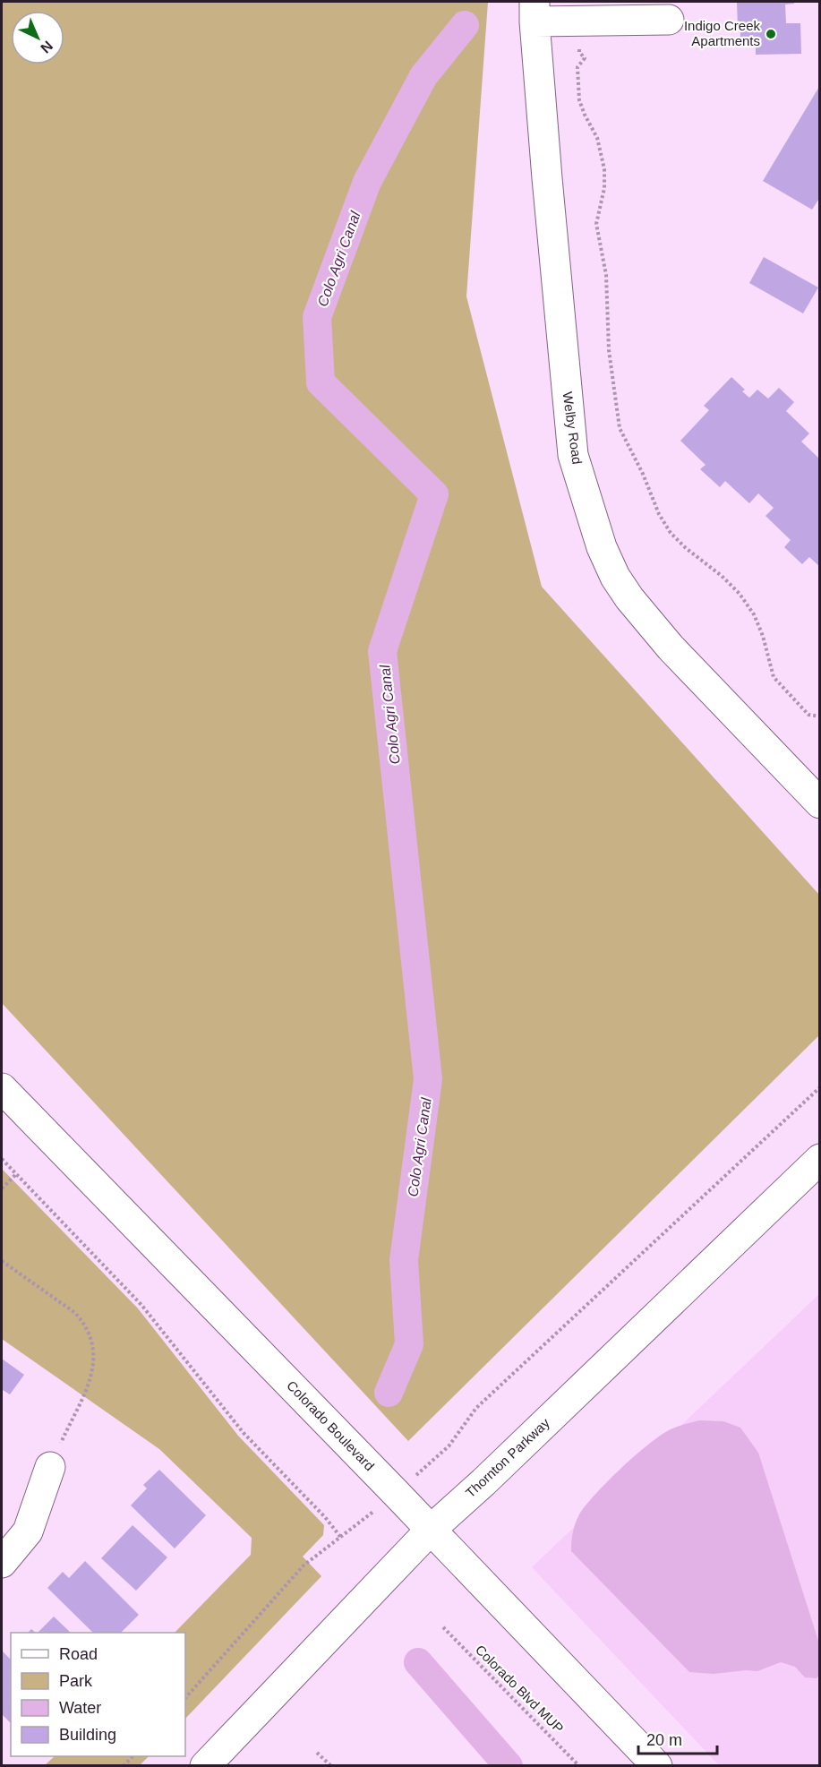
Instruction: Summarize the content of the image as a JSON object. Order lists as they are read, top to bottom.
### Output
{
  "streets": {
    "main road": ["Welby Road", "Colorado Boulevard", "Thornton Parkway"],
    "path": ["Colorado Blvd MUP"]
  },
  "crossings": [
    ["Colorado Boulevard", "Thornton Parkway"]
  ],
  "water": ["Colo Agri Canal"],
  "places": ["Indigo Creek Apartments"],
  "legend": [
    "Road",
    "Park",
    "Water",
    "Building"
  ],
  "scale_bar": "20 m",
  "north": "bottom right"
}
